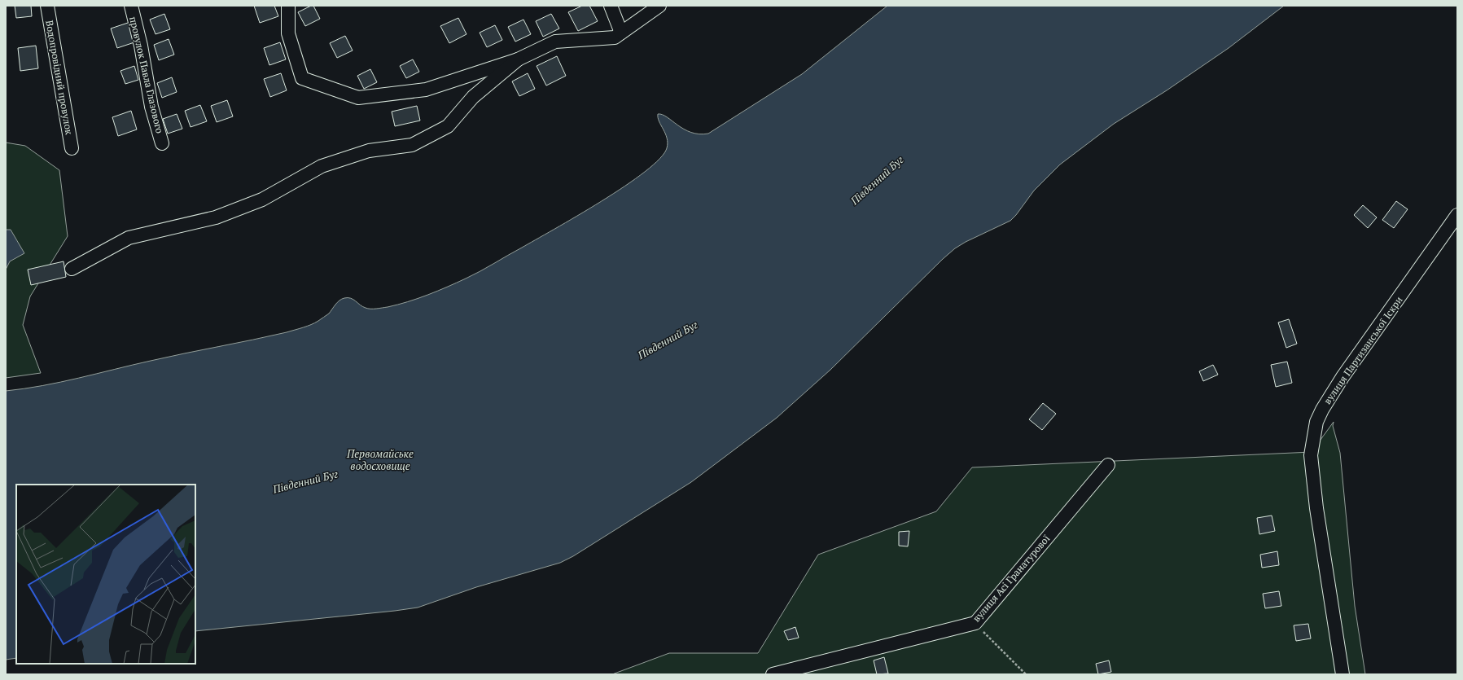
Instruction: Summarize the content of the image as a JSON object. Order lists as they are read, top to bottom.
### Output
{
  "streets": {
    "street": [
      "провулок Павла Глазового",
      "Водопровідний провулок",
      "вулиця Партизанської Іскри",
      "вулиця Асі Гранатурової"
    ]
  },
  "water": ["Південний Буг", "Первомайське водосховище"]
}
